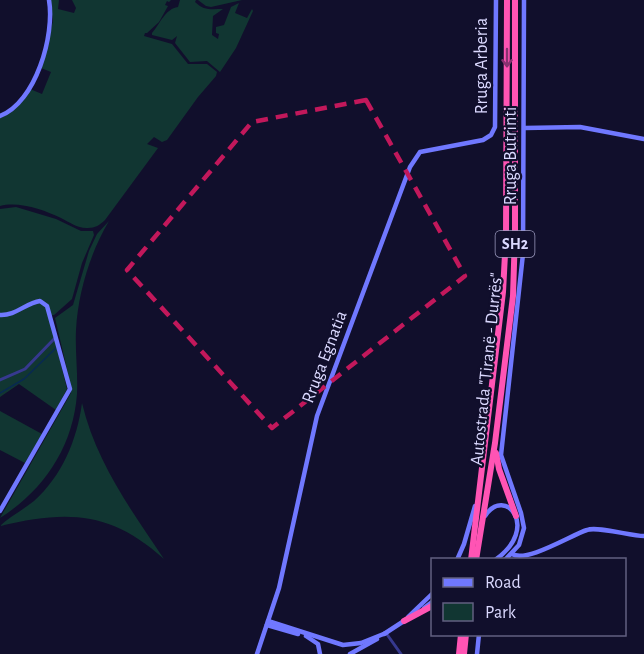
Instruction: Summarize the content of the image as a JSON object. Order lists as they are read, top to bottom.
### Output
{
  "streets": {
    "highway": ["SH2", "Autostrada \"Tiranë - Durrës\""],
    "main road": ["Rruga Arberia", "Rruga Butrinti", "Rruga Egnatia"]
  },
  "crossings": [
    ["Rruga Arberia", "Rruga Egnatia"]
  ],
  "legend": ["Road", "Park"]
}
